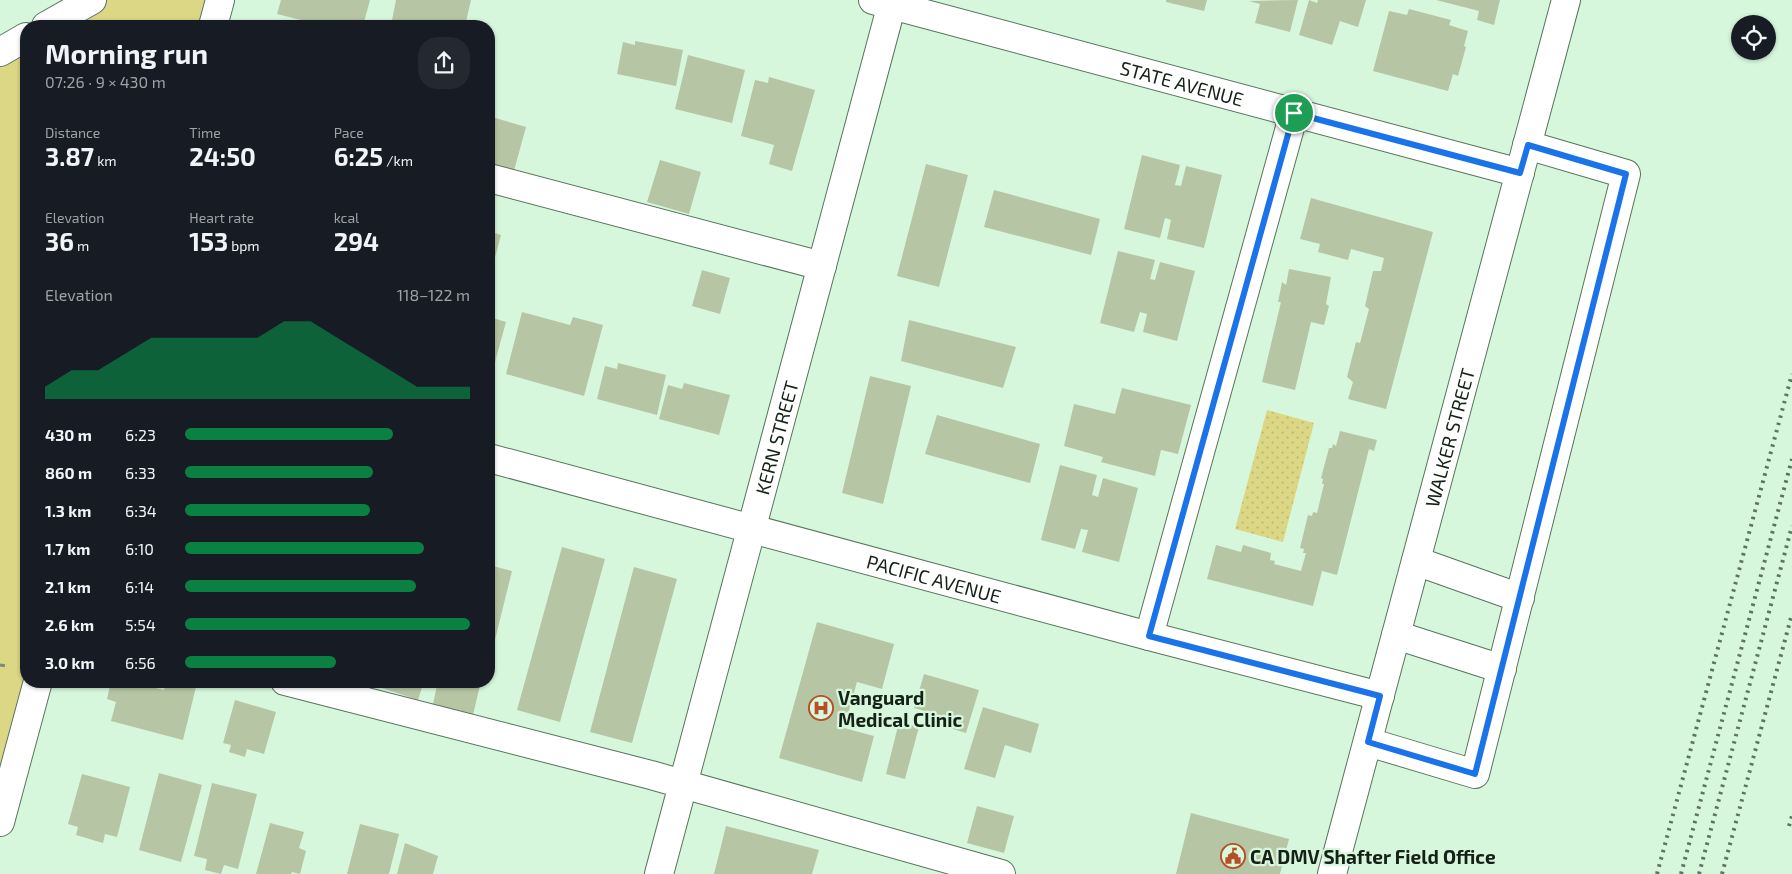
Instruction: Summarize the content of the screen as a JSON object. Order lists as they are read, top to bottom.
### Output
{
  "streets": {
    "street": [
      "STATE AVENUE",
      "KERN STREET",
      "WALKER STREET",
      "PACIFIC AVENUE"
    ]
  },
  "crossings": [
    ["STATE AVENUE", "KERN STREET"],
    ["STATE AVENUE", "WALKER STREET"],
    ["KERN STREET", "PACIFIC AVENUE"],
    ["WALKER STREET", "PACIFIC AVENUE"]
  ],
  "places": {
    "hospital": ["Vanguard Medical Clinic"],
    "public building": ["CA DMV Shafter Field Office"]
  },
  "page": {
    "heading": ["Morning run", "07:26 · 9 × 430 m"],
    "stats": [
      ["Distance", "3.87 km"],
      ["Time", "24:50"],
      ["Pace", "6:25 /km"],
      ["Elevation", "36 m"],
      ["Heart rate", "153 bpm"],
      ["kcal", "294"]
    ],
    "chart": ["Elevation", "118–122 m"],
    "list": [
      {
        "name": "430 m",
        "note": "6:23"
      },
      {
        "name": "860 m",
        "note": "6:33"
      },
      {
        "name": "1.3 km",
        "note": "6:34"
      },
      {
        "name": "1.7 km",
        "note": "6:10"
      },
      {
        "name": "2.1 km",
        "note": "6:14"
      },
      {
        "name": "2.6 km",
        "note": "5:54"
      },
      {
        "name": "3.0 km",
        "note": "6:56"
      }
    ]
  }
}
